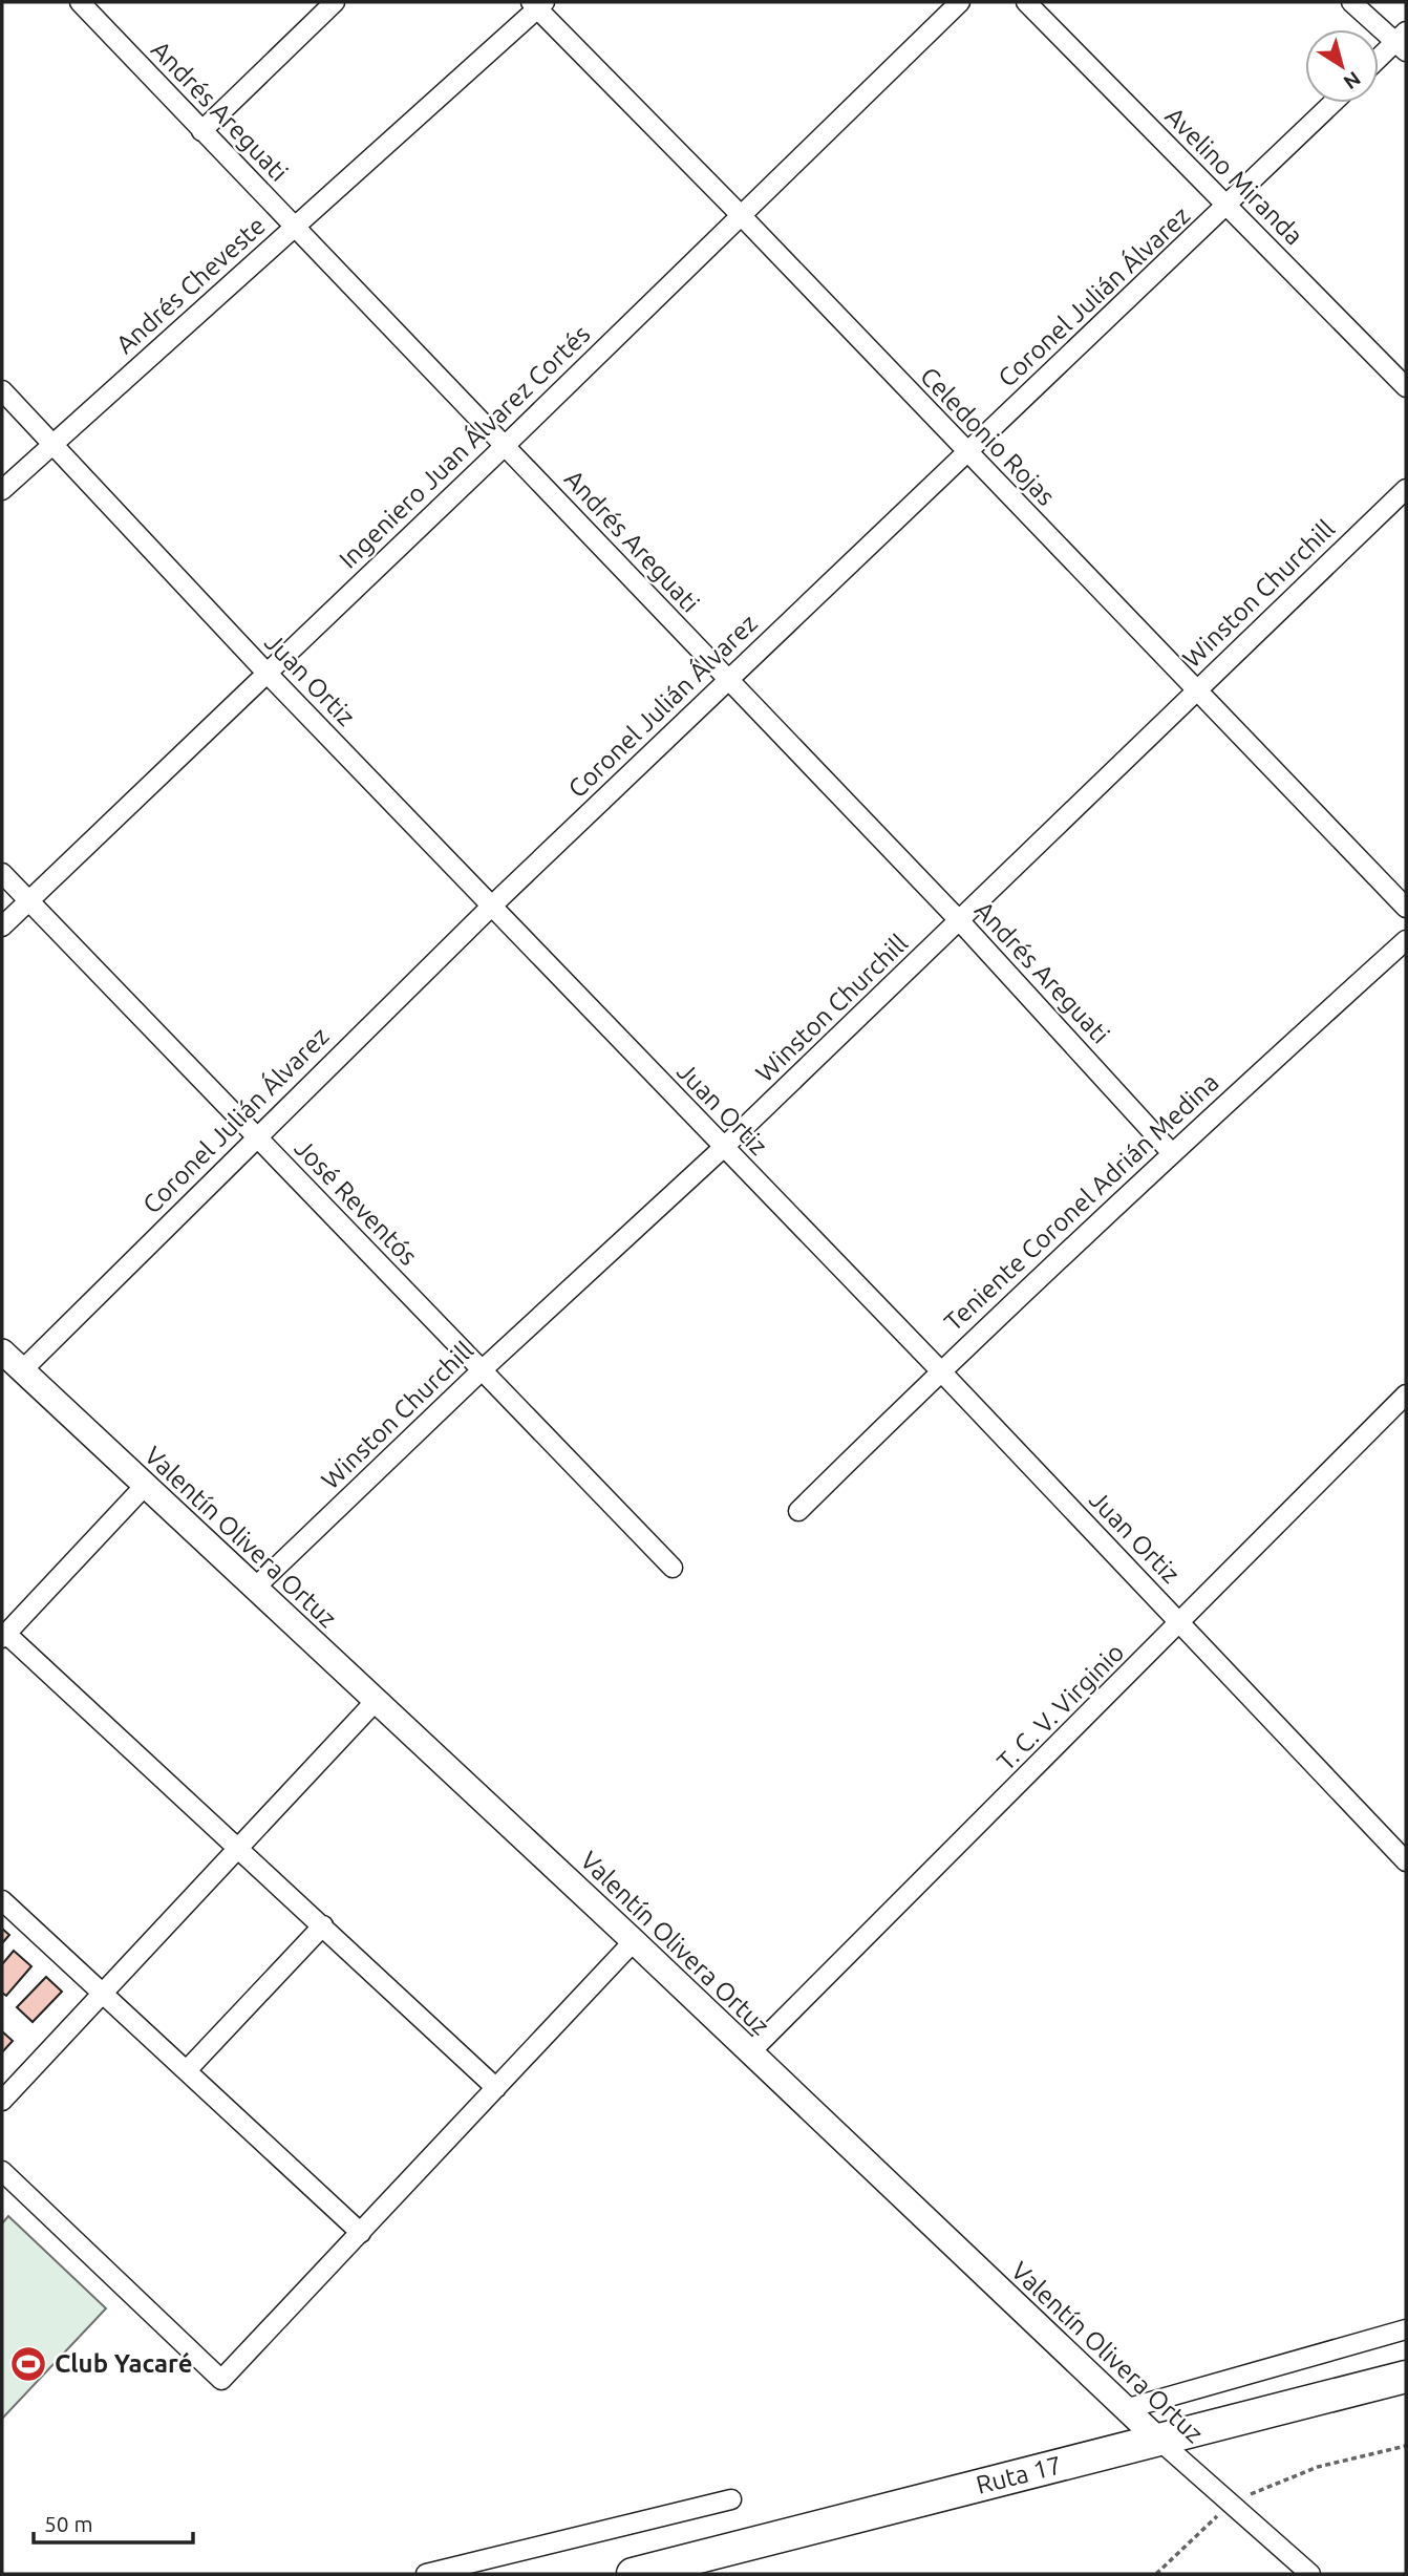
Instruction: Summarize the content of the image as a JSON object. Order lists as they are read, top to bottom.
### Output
{
  "streets": {
    "highway": ["Ruta 17"],
    "street": [
      "Andrés Areguati",
      "Avelino Miranda",
      "Andrés Cheveste",
      "Coronel Julián Álvarez",
      "Celedonio Rojas",
      "Ingeniero Juan Álvarez Cortés",
      "Winston Churchill",
      "Juan Ortiz",
      "José Reventós",
      "Teniente Coronel Adrián Medina",
      "Valentín Olivera Ortuz",
      "T. C. V. Virginio"
    ]
  },
  "crossings": [
    ["Andrés Areguati", "Andrés Cheveste"],
    ["Andrés Areguati", "Coronel Julián Álvarez"],
    ["Andrés Areguati", "Ingeniero Juan Álvarez Cortés"],
    ["Andrés Areguati", "Winston Churchill"],
    ["Andrés Areguati", "Teniente Coronel Adrián Medina"],
    ["Avelino Miranda", "Coronel Julián Álvarez"],
    ["Andrés Cheveste", "Celedonio Rojas"],
    ["Andrés Cheveste", "Juan Ortiz"],
    ["Coronel Julián Álvarez", "Celedonio Rojas"],
    ["Coronel Julián Álvarez", "Juan Ortiz"],
    ["Coronel Julián Álvarez", "José Reventós"],
    ["Coronel Julián Álvarez", "Valentín Olivera Ortuz"],
    ["Celedonio Rojas", "Ingeniero Juan Álvarez Cortés"],
    ["Celedonio Rojas", "Winston Churchill"],
    ["Ingeniero Juan Álvarez Cortés", "Juan Ortiz"],
    ["Ingeniero Juan Álvarez Cortés", "José Reventós"],
    ["Winston Churchill", "Juan Ortiz"],
    ["Winston Churchill", "José Reventós"],
    ["Winston Churchill", "Valentín Olivera Ortuz"],
    ["Juan Ortiz", "Teniente Coronel Adrián Medina"],
    ["Juan Ortiz", "T. C. V. Virginio"],
    ["Valentín Olivera Ortuz", "T. C. V. Virginio"],
    ["Valentín Olivera Ortuz", "Ruta 17"]
  ],
  "places": {
    "sports": ["Club Yacaré"]
  },
  "scale_bar": "50 m",
  "north": "bottom right"
}
